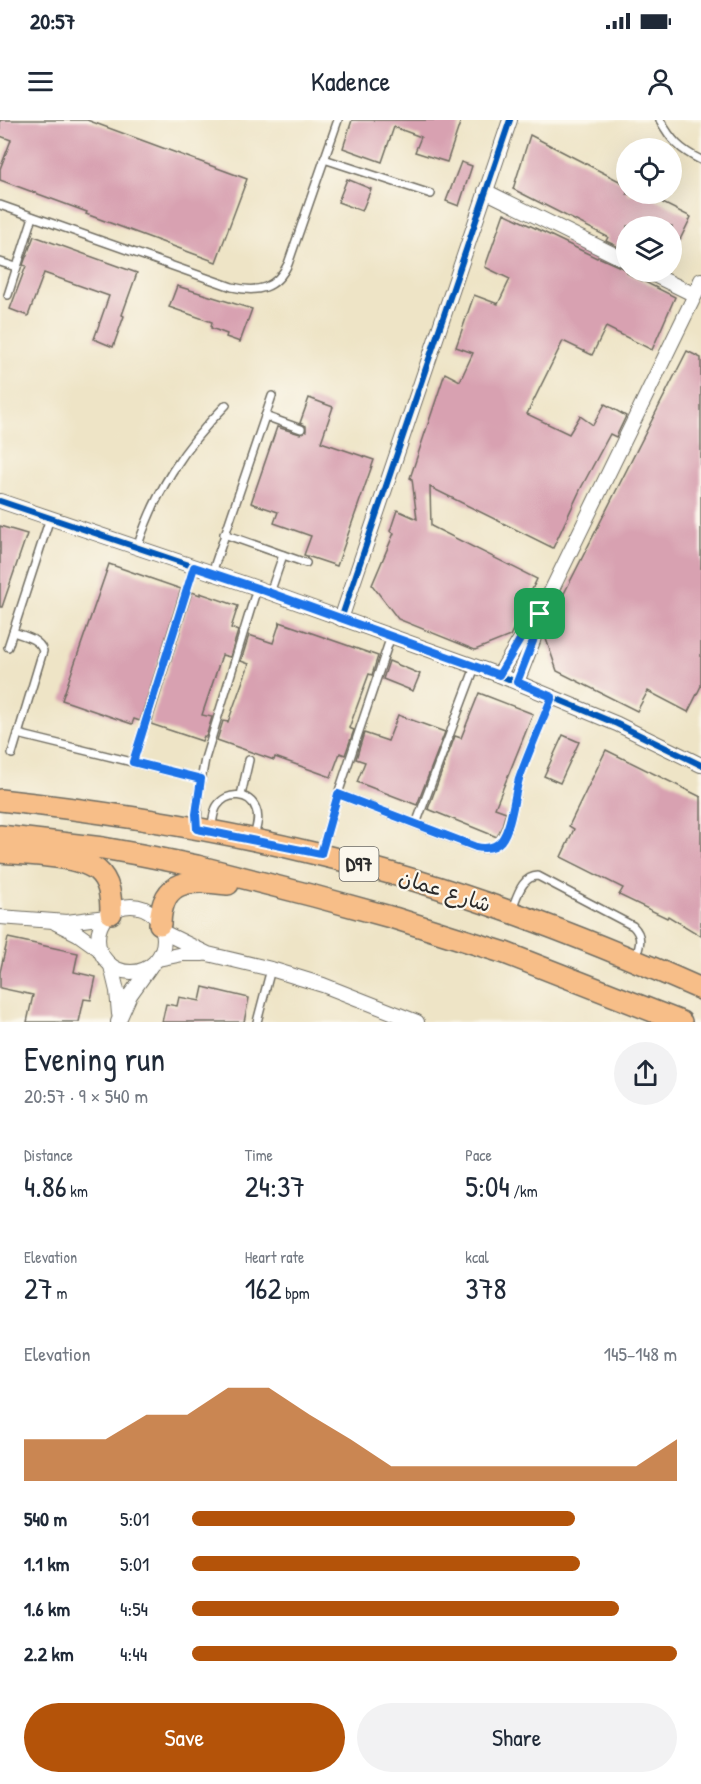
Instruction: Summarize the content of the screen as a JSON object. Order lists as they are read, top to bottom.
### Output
{
  "streets": {
    "main road": ["D97", "شارع عمان"]
  },
  "page": {
    "status": "20:57",
    "header": "Kadence",
    "heading": ["Evening run", "20:57 · 9 × 540 m"],
    "stats": [
      ["Distance", "4.86 km"],
      ["Time", "24:37"],
      ["Pace", "5:04 /km"],
      ["Elevation", "27 m"],
      ["Heart rate", "162 bpm"],
      ["kcal", "378"]
    ],
    "chart": ["Elevation", "145–148 m"],
    "list": [
      {
        "name": "540 m",
        "note": "5:01"
      },
      {
        "name": "1.1 km",
        "note": "5:01"
      },
      {
        "name": "1.6 km",
        "note": "4:54"
      },
      {
        "name": "2.2 km",
        "note": "4:44"
      }
    ],
    "buttons": ["Save", "Share"]
  }
}
